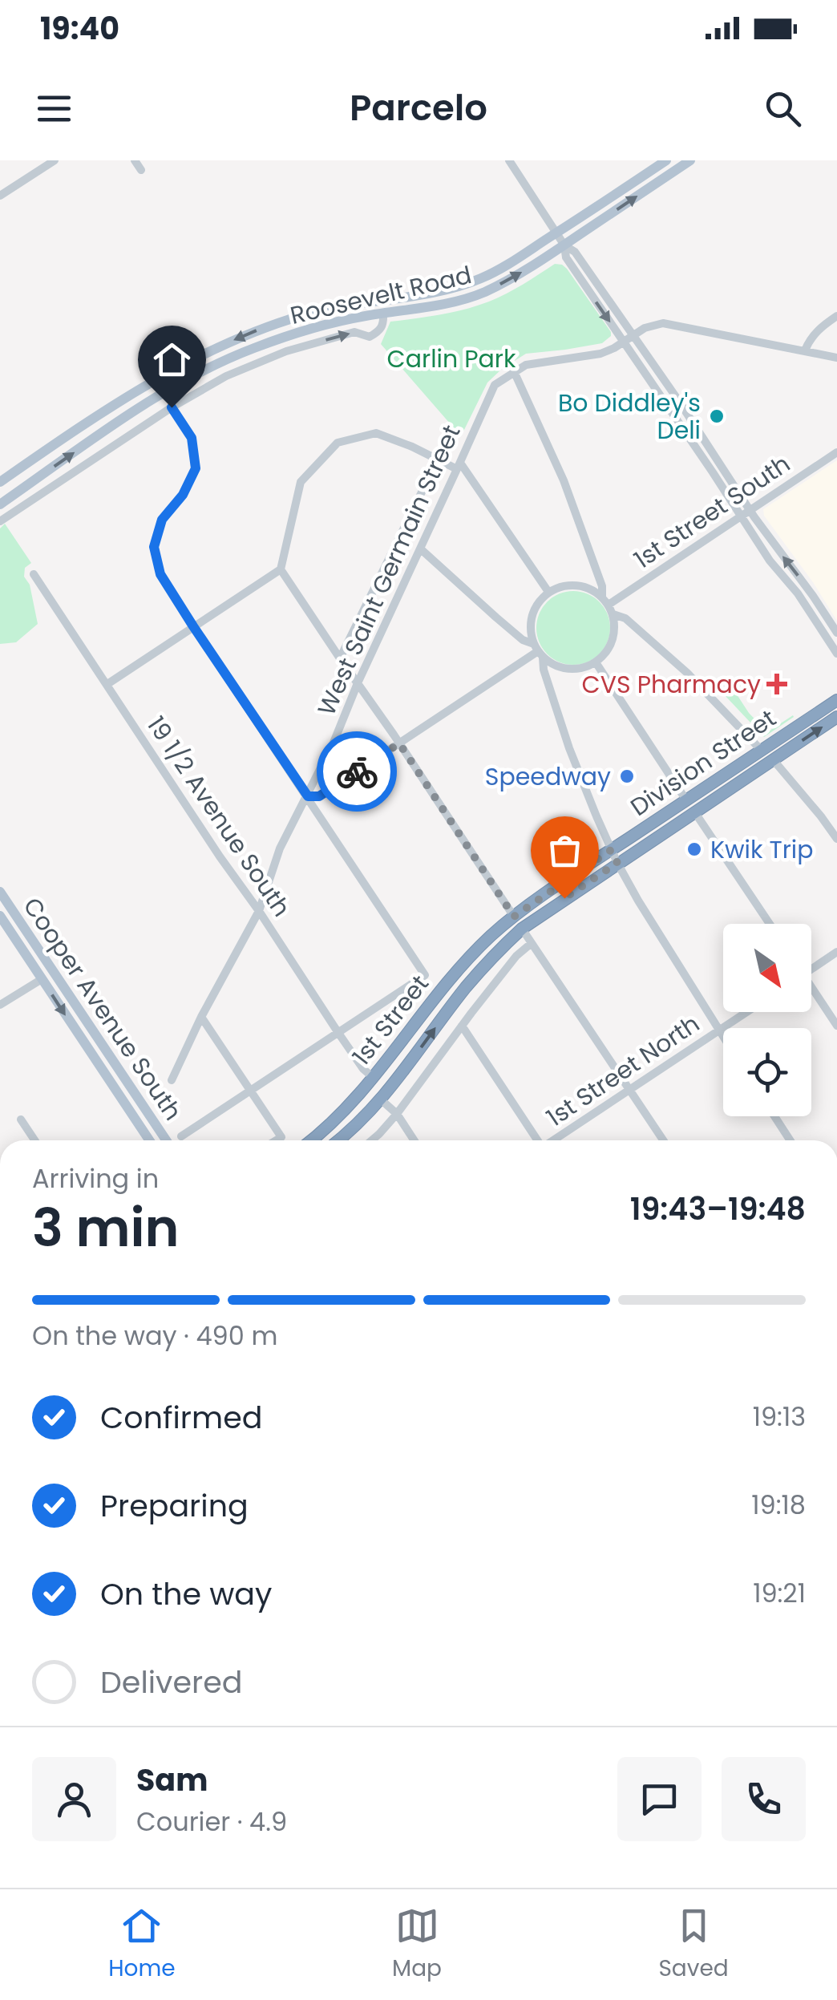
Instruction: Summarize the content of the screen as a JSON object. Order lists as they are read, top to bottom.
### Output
{
  "streets": {
    "highway": ["Division Street", "1st Street"],
    "main road": ["Roosevelt Road", "Cooper Avenue South"],
    "street": [
      "1st Street South",
      "West Saint Germain Street",
      "19 1/2 Avenue South",
      "1st Street North"
    ]
  },
  "crossings": [
    ["West Saint Germain Street", "19 1/2 Avenue South"],
    ["Division Street", "1st Street"],
    ["19 1/2 Avenue South", "1st Street"]
  ],
  "parks": ["Carlin Park"],
  "places": {
    "other": ["Bo Diddley's Deli", "Speedway", "Kwik Trip"],
    "health": ["CVS Pharmacy"]
  },
  "north": "bottom right",
  "page": {
    "status": "19:40",
    "header": "Parcelo",
    "heading": ["3 min", "Arriving in", "19:43–19:48"],
    "panel": ["Sam", "Courier · 4.9"],
    "bar": "On the way · 490 m",
    "list": [
      ["Confirmed", "19:13"],
      ["Preparing", "19:18"],
      ["On the way", "19:21"],
      "Delivered"
    ],
    "tabs": ["Home", "Map", "Saved"]
  }
}
